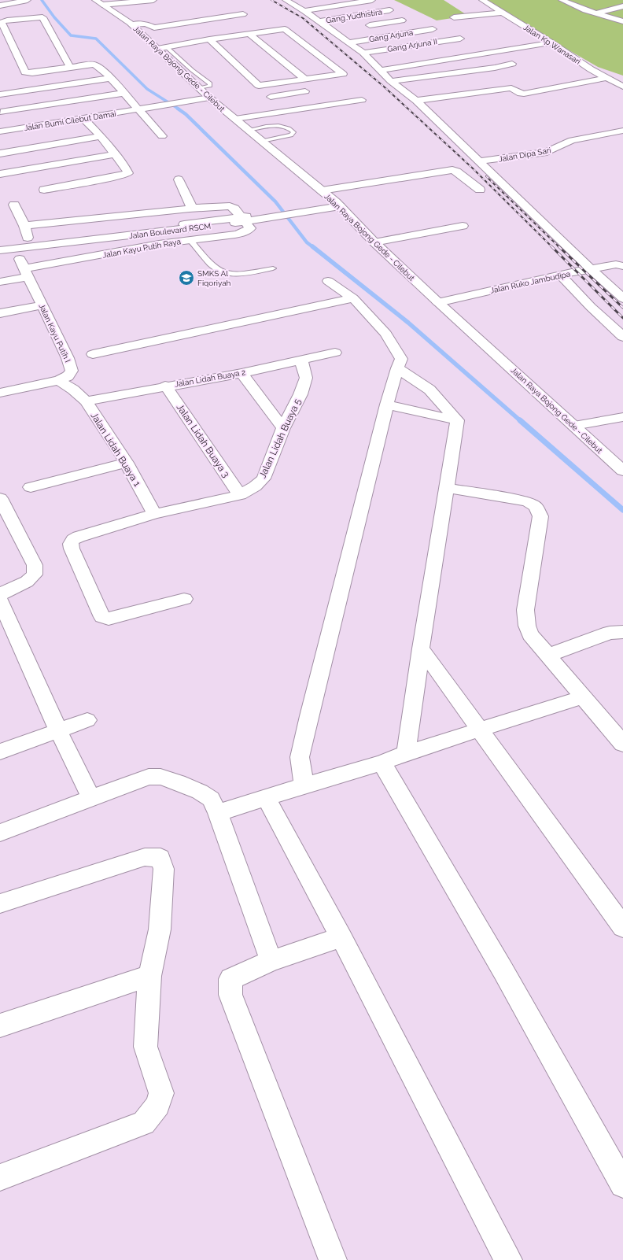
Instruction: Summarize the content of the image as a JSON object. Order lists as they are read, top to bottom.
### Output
{
  "streets": {
    "street": [
      "Gang Yudhistira",
      "Gang Arjuna",
      "Jalan Kp Wanasari",
      "Gang Arjuna II",
      "Jalan Raya Bojong Gede - Cilebut",
      "Jalan Bumi Cilebut Damai",
      "Jalan Dipa Sari",
      "Jalan Boulevard RSCM",
      "Jalan Kayu Putih Raya",
      "Jalan Ruko Jambudipa",
      "Jalan Kayu Putih I",
      "Jalan Lidah Buaya 2",
      "Jalan Lidah Buaya 5",
      "Jalan Lidah Buaya 3",
      "Jalan Lidah Buaya 1"
    ]
  },
  "crossings": [
    ["Jalan Raya Bojong Gede - Cilebut", "Jalan Bumi Cilebut Damai"],
    ["Jalan Raya Bojong Gede - Cilebut", "Jalan Boulevard RSCM"],
    ["Jalan Raya Bojong Gede - Cilebut", "Jalan Ruko Jambudipa"],
    ["Jalan Boulevard RSCM", "Jalan Kayu Putih Raya"],
    ["Jalan Boulevard RSCM", "Jalan Kayu Putih I"],
    ["Jalan Kayu Putih Raya", "Jalan Kayu Putih I"],
    ["Jalan Kayu Putih I", "Jalan Lidah Buaya 1"],
    ["Jalan Lidah Buaya 2", "Jalan Lidah Buaya 5"],
    ["Jalan Lidah Buaya 2", "Jalan Lidah Buaya 3"],
    ["Jalan Lidah Buaya 2", "Jalan Lidah Buaya 1"],
    ["Jalan Lidah Buaya 5", "Jalan Lidah Buaya 3"],
    ["Jalan Lidah Buaya 5", "Jalan Lidah Buaya 1"]
  ],
  "places": {
    "school or university": ["SMKS Al Fiqoriyah"]
  }
}
